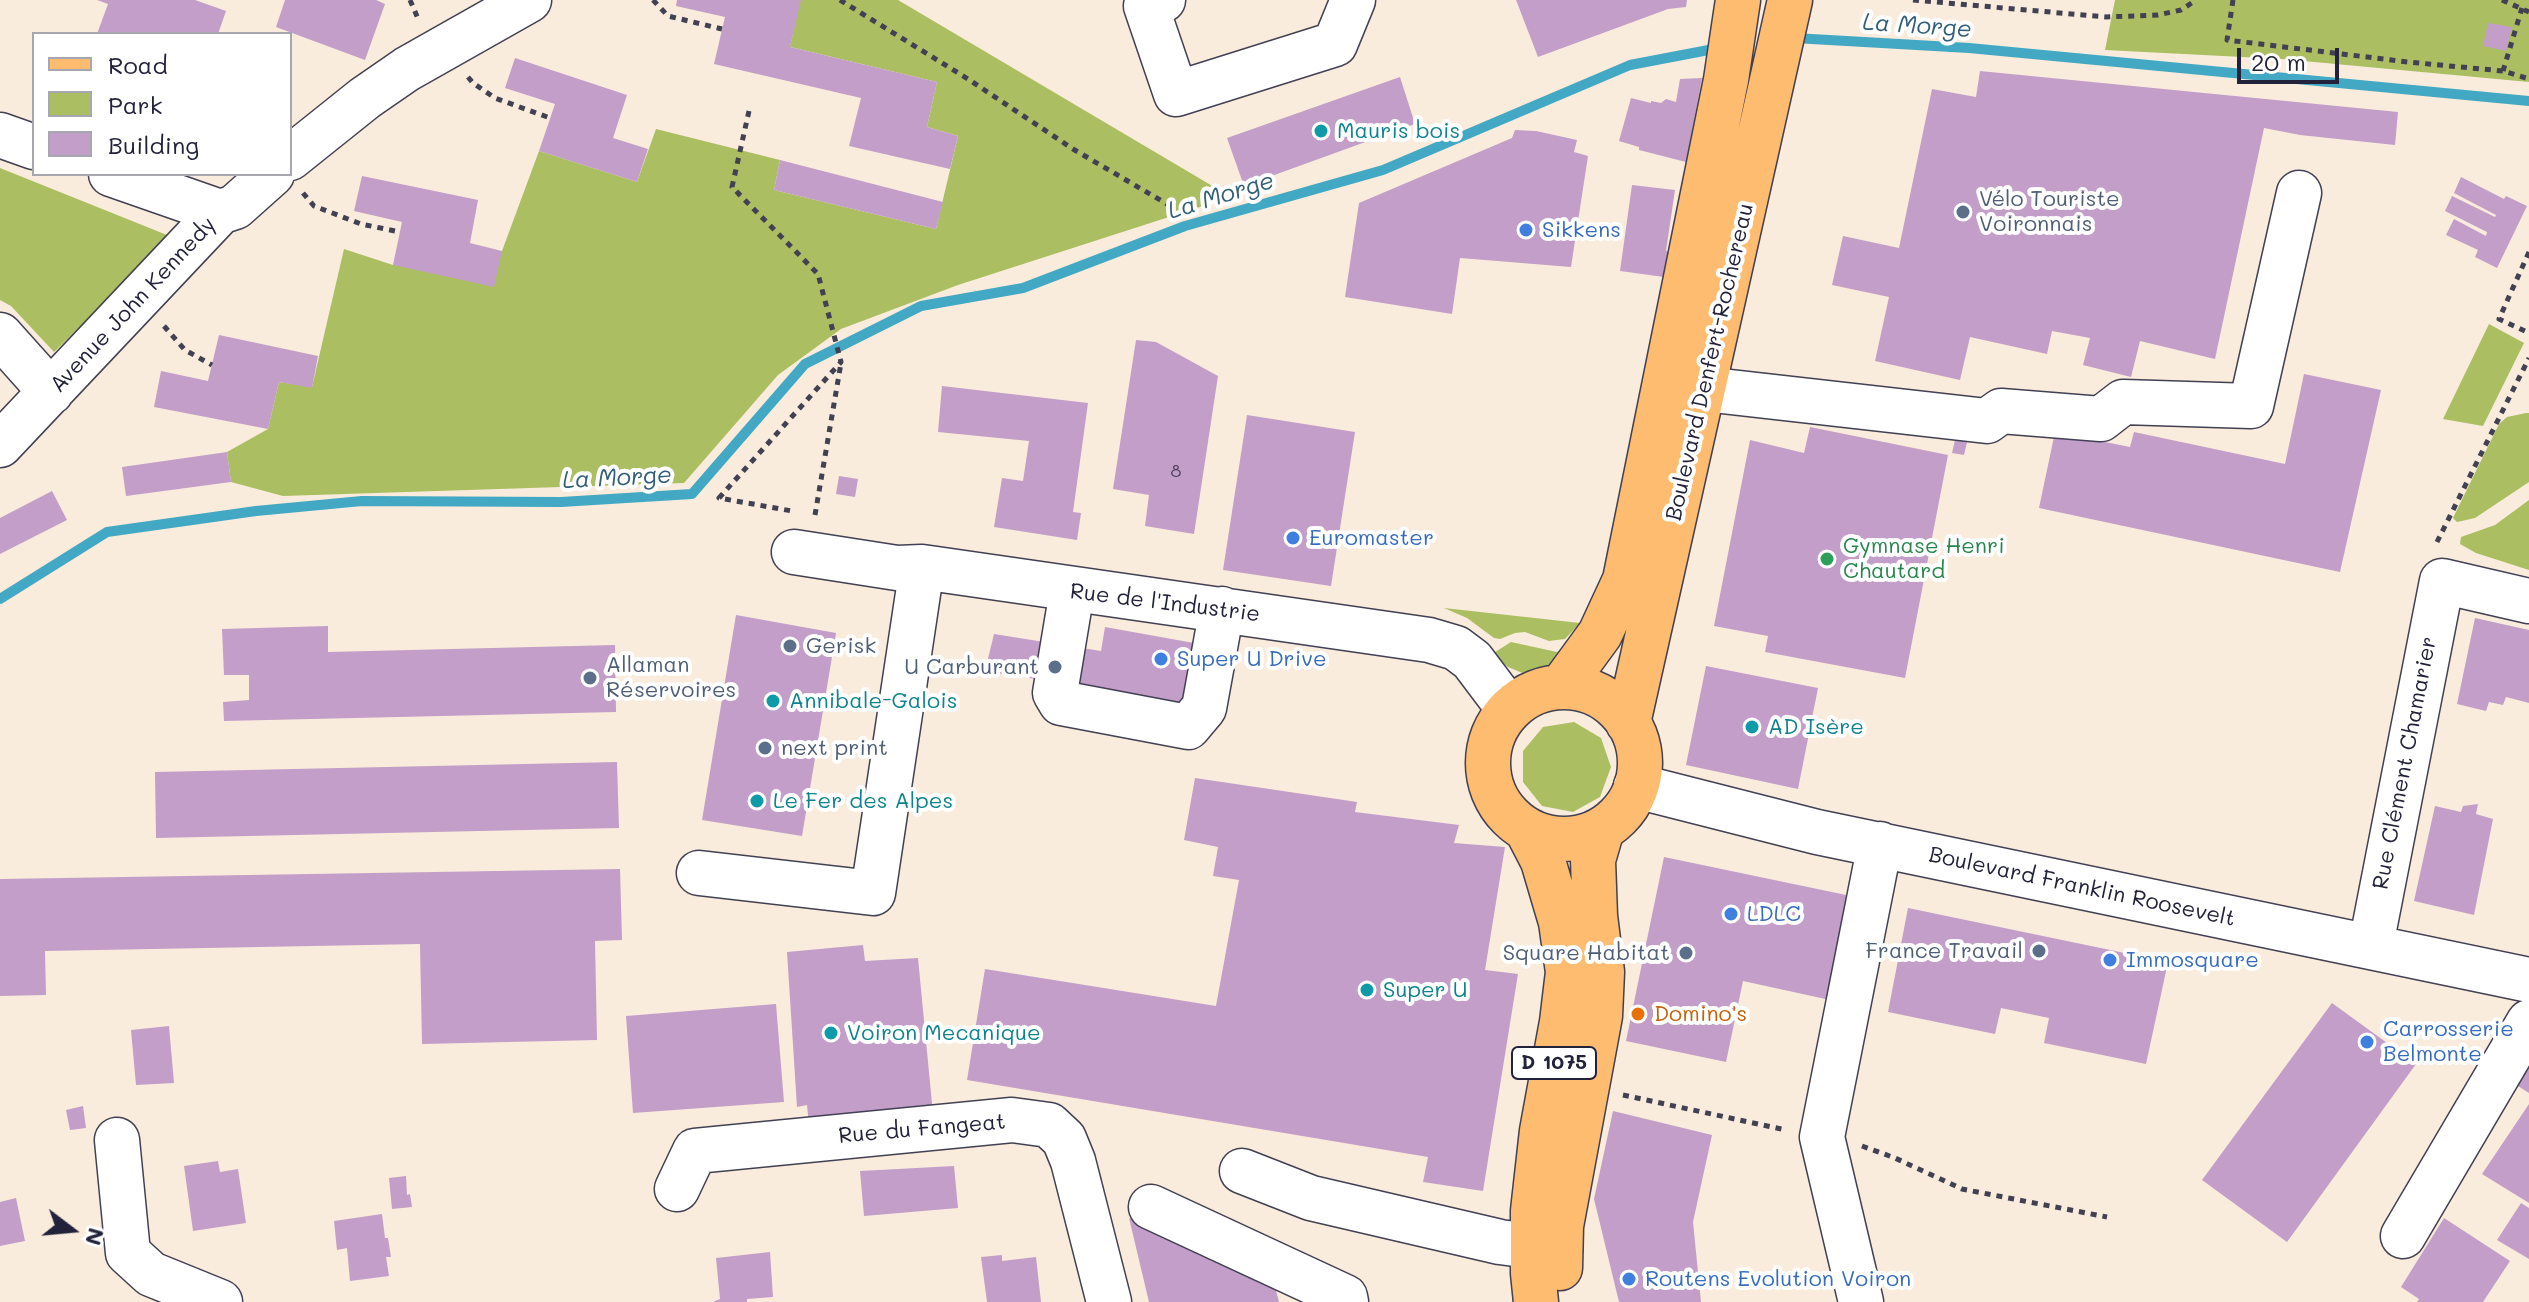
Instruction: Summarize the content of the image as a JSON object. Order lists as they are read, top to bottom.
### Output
{
  "streets": {
    "main road": ["Boulevard Denfert-Rochereau", "D 1075"],
    "street": [
      "Avenue John Kennedy",
      "Rue de l'Industrie",
      "Rue Clément Chamarier",
      "Boulevard Franklin Roosevelt",
      "Rue du Fangeat"
    ]
  },
  "crossings": [
    ["Boulevard Denfert-Rochereau", "Rue de l'Industrie"],
    ["Boulevard Denfert-Rochereau", "Boulevard Franklin Roosevelt"],
    ["Boulevard Denfert-Rochereau", "D 1075"],
    ["Rue de l'Industrie", "Boulevard Franklin Roosevelt"],
    ["Rue de l'Industrie", "D 1075"],
    ["Rue Clément Chamarier", "Boulevard Franklin Roosevelt"],
    ["Boulevard Franklin Roosevelt", "D 1075"]
  ],
  "water": ["La Morge"],
  "places": [
    "Mauris bois",
    "Vélo Touriste Voironnais",
    "Sikkens",
    "Euromaster",
    "Gymnase Henri Chautard",
    "Gerisk",
    "Super U Drive",
    "U Carburant",
    "Allaman Réservoires",
    "Annibale-Galois",
    "AD Isère",
    "next print",
    "Le Fer des Alpes",
    "LDLC",
    "France Travail",
    "Square Habitat",
    "Immosquare",
    "Super U",
    "Domino's",
    "Voiron Mecanique",
    "Carrosserie Belmonte",
    "Routens Evolution Voiron"
  ],
  "house_numbers": ["8"],
  "legend": ["Road", "Park", "Building"],
  "scale_bar": "20 m",
  "north": "right"
}
